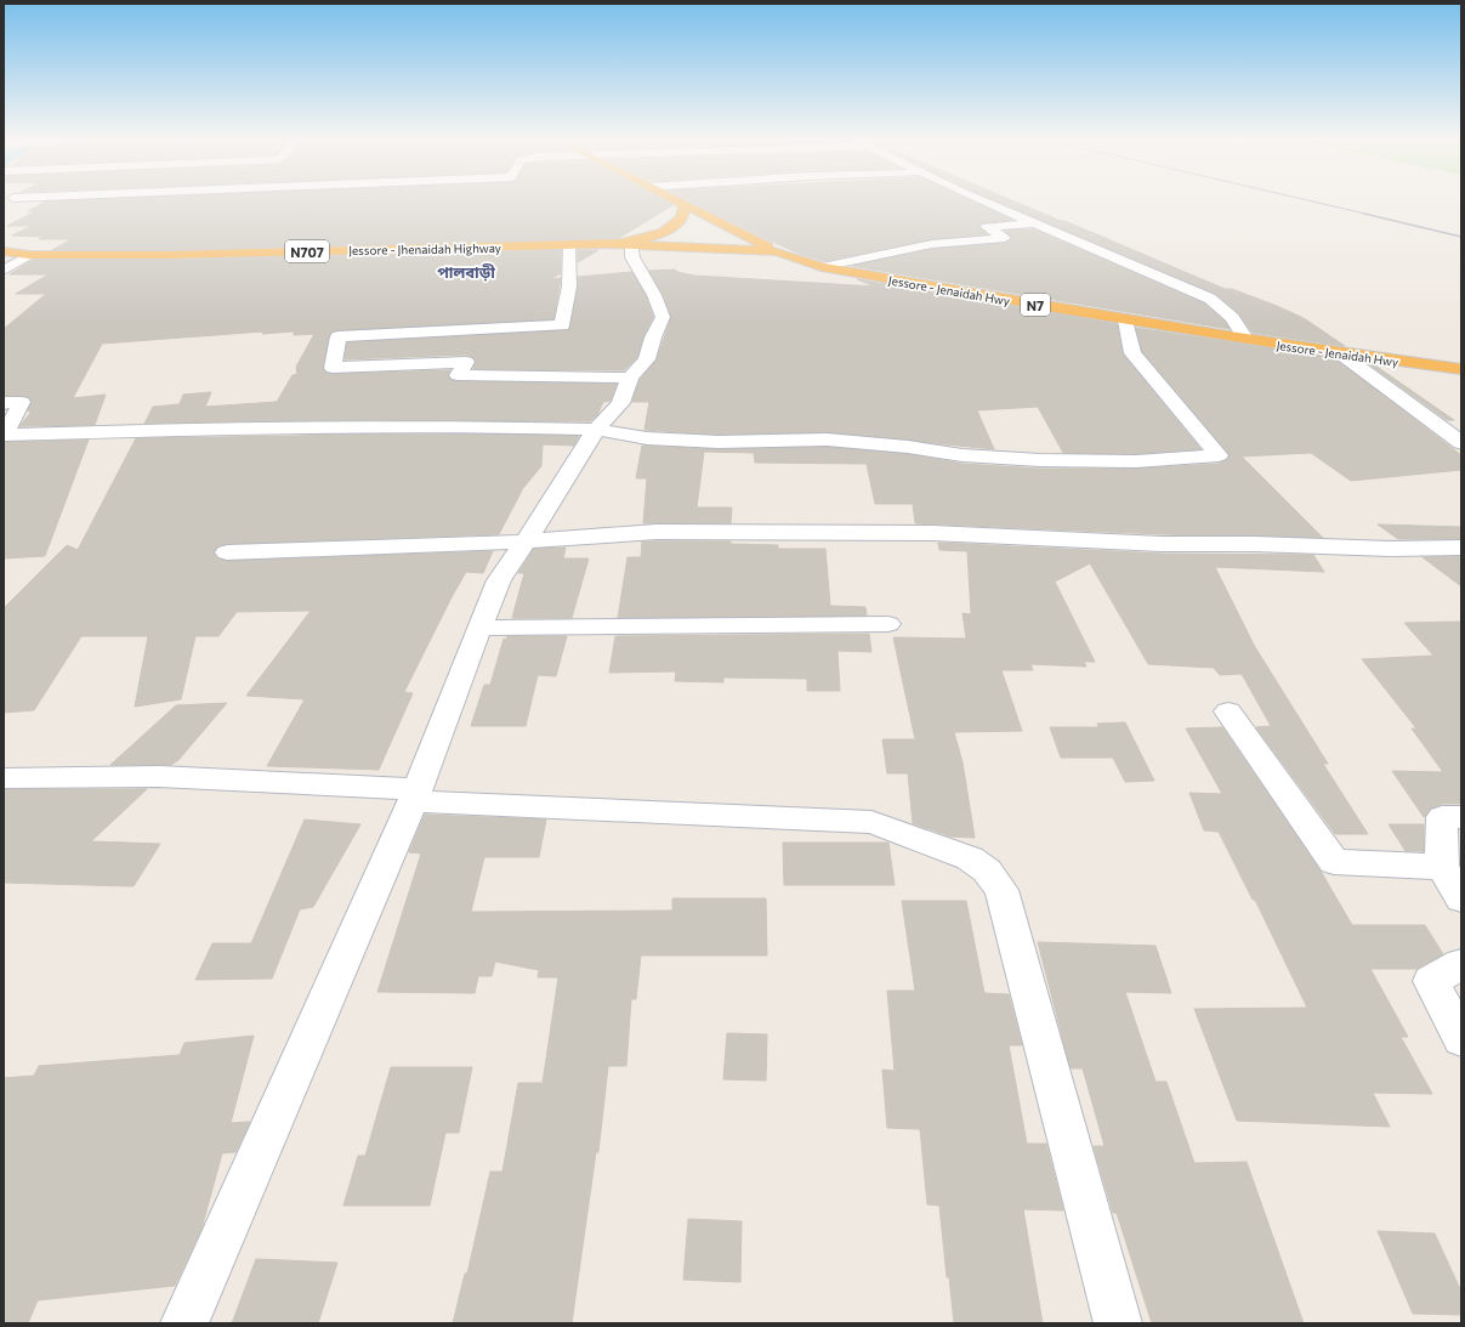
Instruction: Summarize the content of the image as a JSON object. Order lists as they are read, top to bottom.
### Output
{
  "streets": {
    "highway": [
      "Jessore - Jhenaidah Highway",
      "N707",
      "Jessore - Jenaidah Hwy",
      "N7"
    ]
  },
  "crossings": [
    ["Jessore - Jhenaidah Highway", "Jessore - Jenaidah Hwy"],
    ["Jessore - Jhenaidah Highway", "N7"],
    ["Jessore - Jenaidah Hwy", "N7"]
  ],
  "districts": ["পালবাড়ী"]
}
